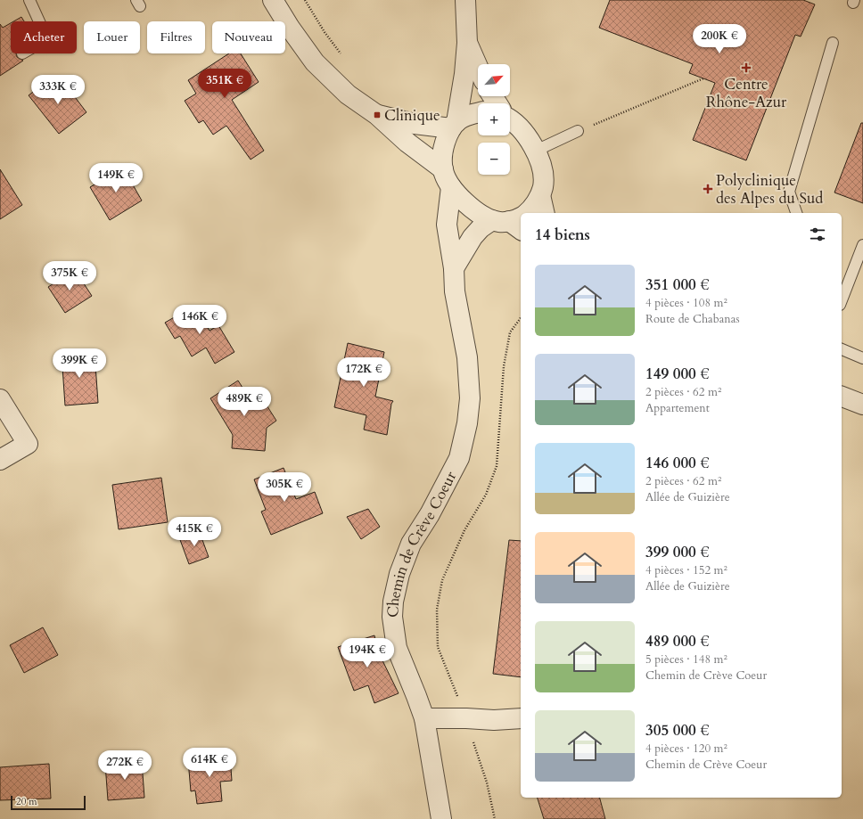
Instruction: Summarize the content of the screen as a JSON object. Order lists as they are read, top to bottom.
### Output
{
  "streets": {
    "street": ["Chemin de Crève Coeur"]
  },
  "places": {
    "health": ["Centre Rhône-Azur", "Polyclinique des Alpes du Sud"],
    "transit": ["Clinique"]
  },
  "scale_bar": "20 m",
  "north": "top right",
  "page": {
    "chip": [
      "Acheter",
      "Louer",
      "Filtres",
      "Nouveau"
    ],
    "price": [
      "200K €",
      "351K €",
      "333K €",
      "149K €",
      "375K €",
      "146K €",
      "399K €",
      "172K €",
      "489K €",
      "305K €",
      "415K €",
      "194K €",
      "614K €",
      "272K €"
    ],
    "map_buttons": ["+", "−"],
    "heading": "14 biens",
    "list": [
      {
        "name": "351 000 €",
        "note": "4 pièces · 108 m² · Route de Chabanas"
      },
      {
        "name": "149 000 €",
        "note": "2 pièces · 62 m² · Appartement"
      },
      {
        "name": "146 000 €",
        "note": "2 pièces · 62 m² · Allée de Guizière"
      },
      {
        "name": "399 000 €",
        "note": "4 pièces · 152 m² · Allée de Guizière"
      },
      {
        "name": "489 000 €",
        "note": "5 pièces · 148 m² · Chemin de Crève Coeur"
      },
      {
        "name": "305 000 €",
        "note": "4 pièces · 120 m² · Chemin de Crève Coeur"
      }
    ],
    "scale": "20 m"
  }
}
